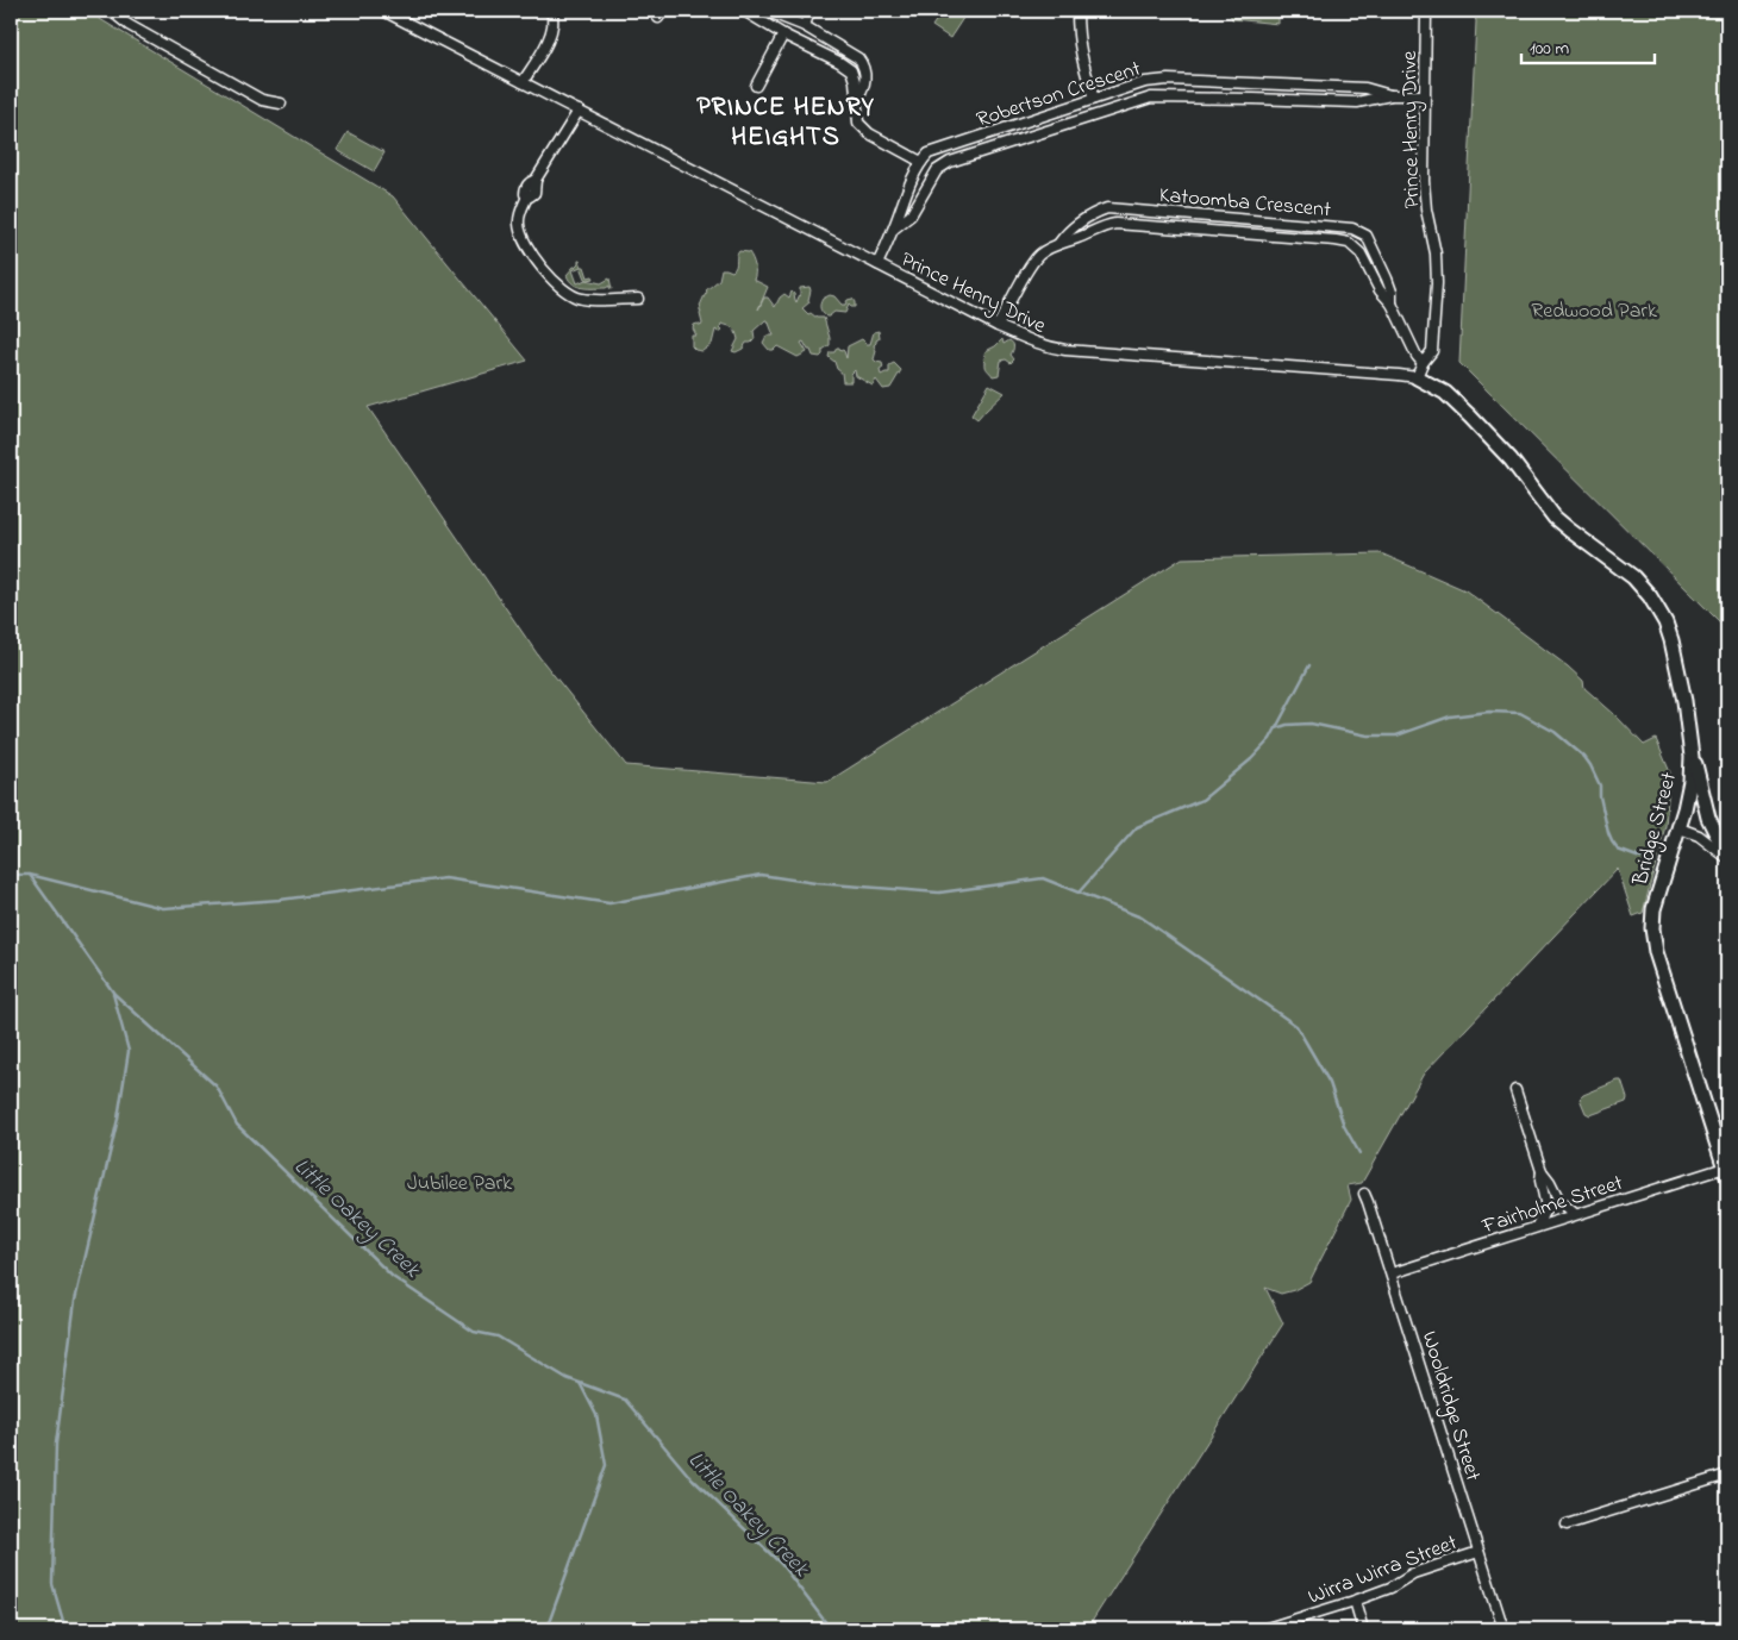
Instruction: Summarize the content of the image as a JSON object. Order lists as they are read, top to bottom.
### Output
{
  "streets": {
    "street": [
      "Robertson Crescent",
      "Prince Henry Drive",
      "Katoomba Crescent",
      "Bridge Street",
      "Fairholme Street",
      "Wooldridge Street",
      "Wirra Wirra Street"
    ]
  },
  "crossings": [
    ["Robertson Crescent", "Prince Henry Drive"],
    ["Prince Henry Drive", "Katoomba Crescent"],
    ["Prince Henry Drive", "Bridge Street"],
    ["Bridge Street", "Fairholme Street"],
    ["Fairholme Street", "Wooldridge Street"],
    ["Wooldridge Street", "Wirra Wirra Street"]
  ],
  "districts": ["PRINCE HENRY HEIGHTS"],
  "water": ["Little Oakey Creek"],
  "parks": ["Redwood Park", "Jubilee Park"],
  "scale_bar": "100 m"
}
